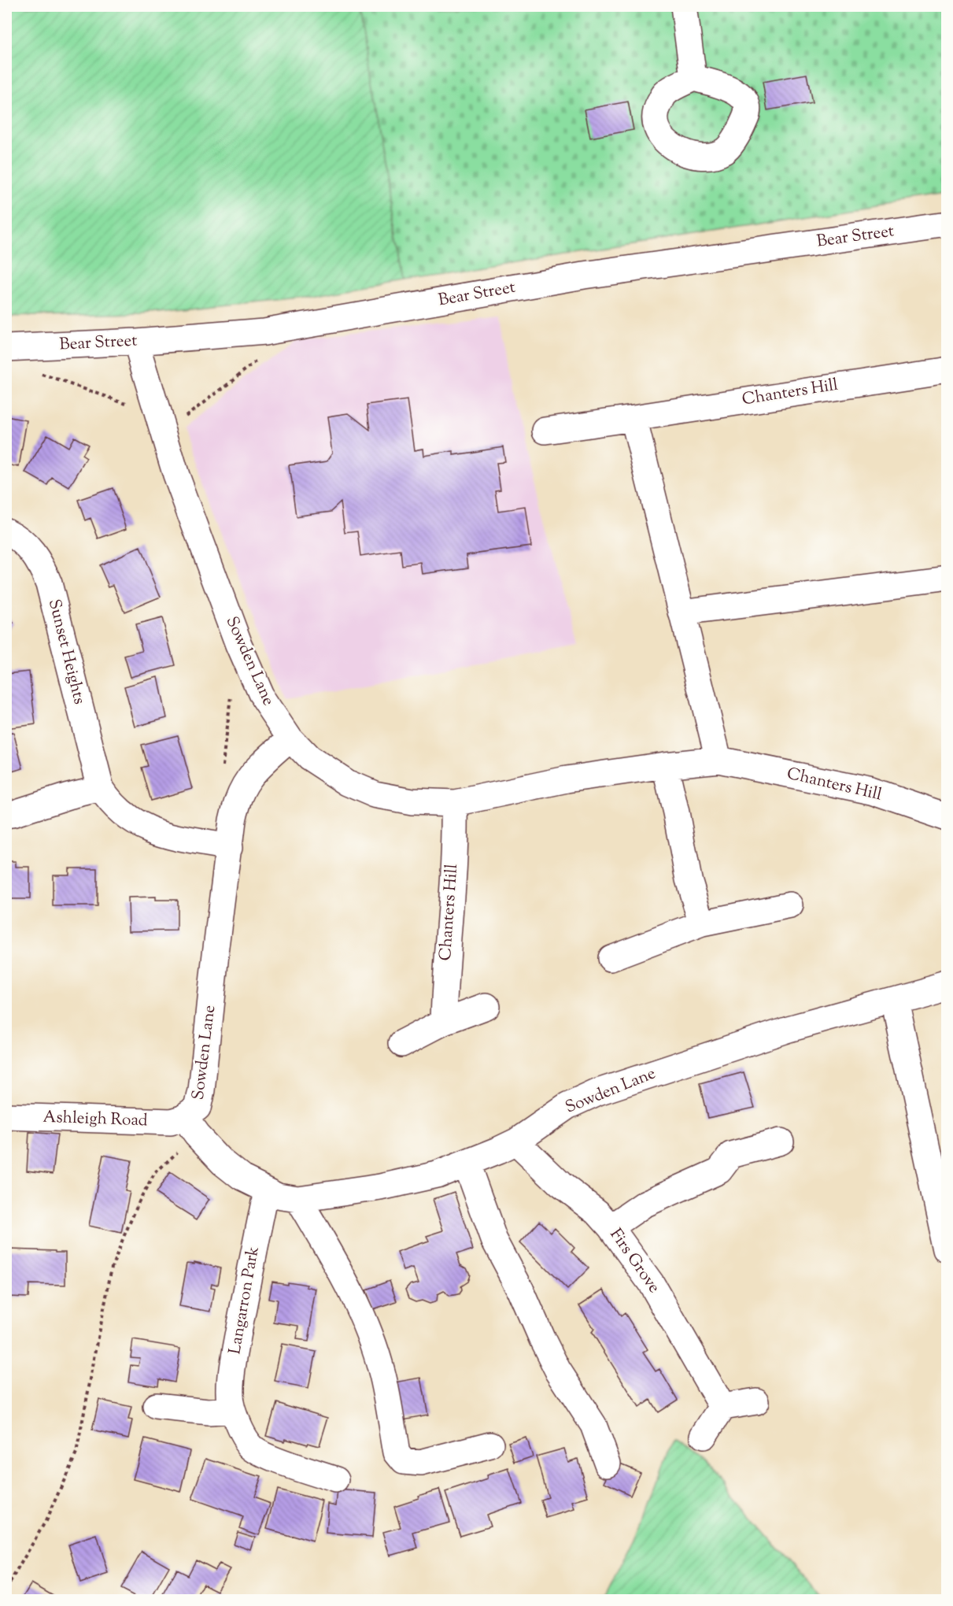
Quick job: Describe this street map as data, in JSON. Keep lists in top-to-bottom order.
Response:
{
  "streets": {
    "street": [
      "Bear Street",
      "Chanters Hill",
      "Sunset Heights",
      "Sowden Lane",
      "Ashleigh Road",
      "Firs Grove",
      "Langarron Park"
    ]
  },
  "crossings": [
    ["Bear Street", "Sowden Lane"],
    ["Chanters Hill", "Sowden Lane"],
    ["Sunset Heights", "Sowden Lane"],
    ["Sowden Lane", "Ashleigh Road"],
    ["Sowden Lane", "Firs Grove"],
    ["Sowden Lane", "Langarron Park"]
  ]
}
